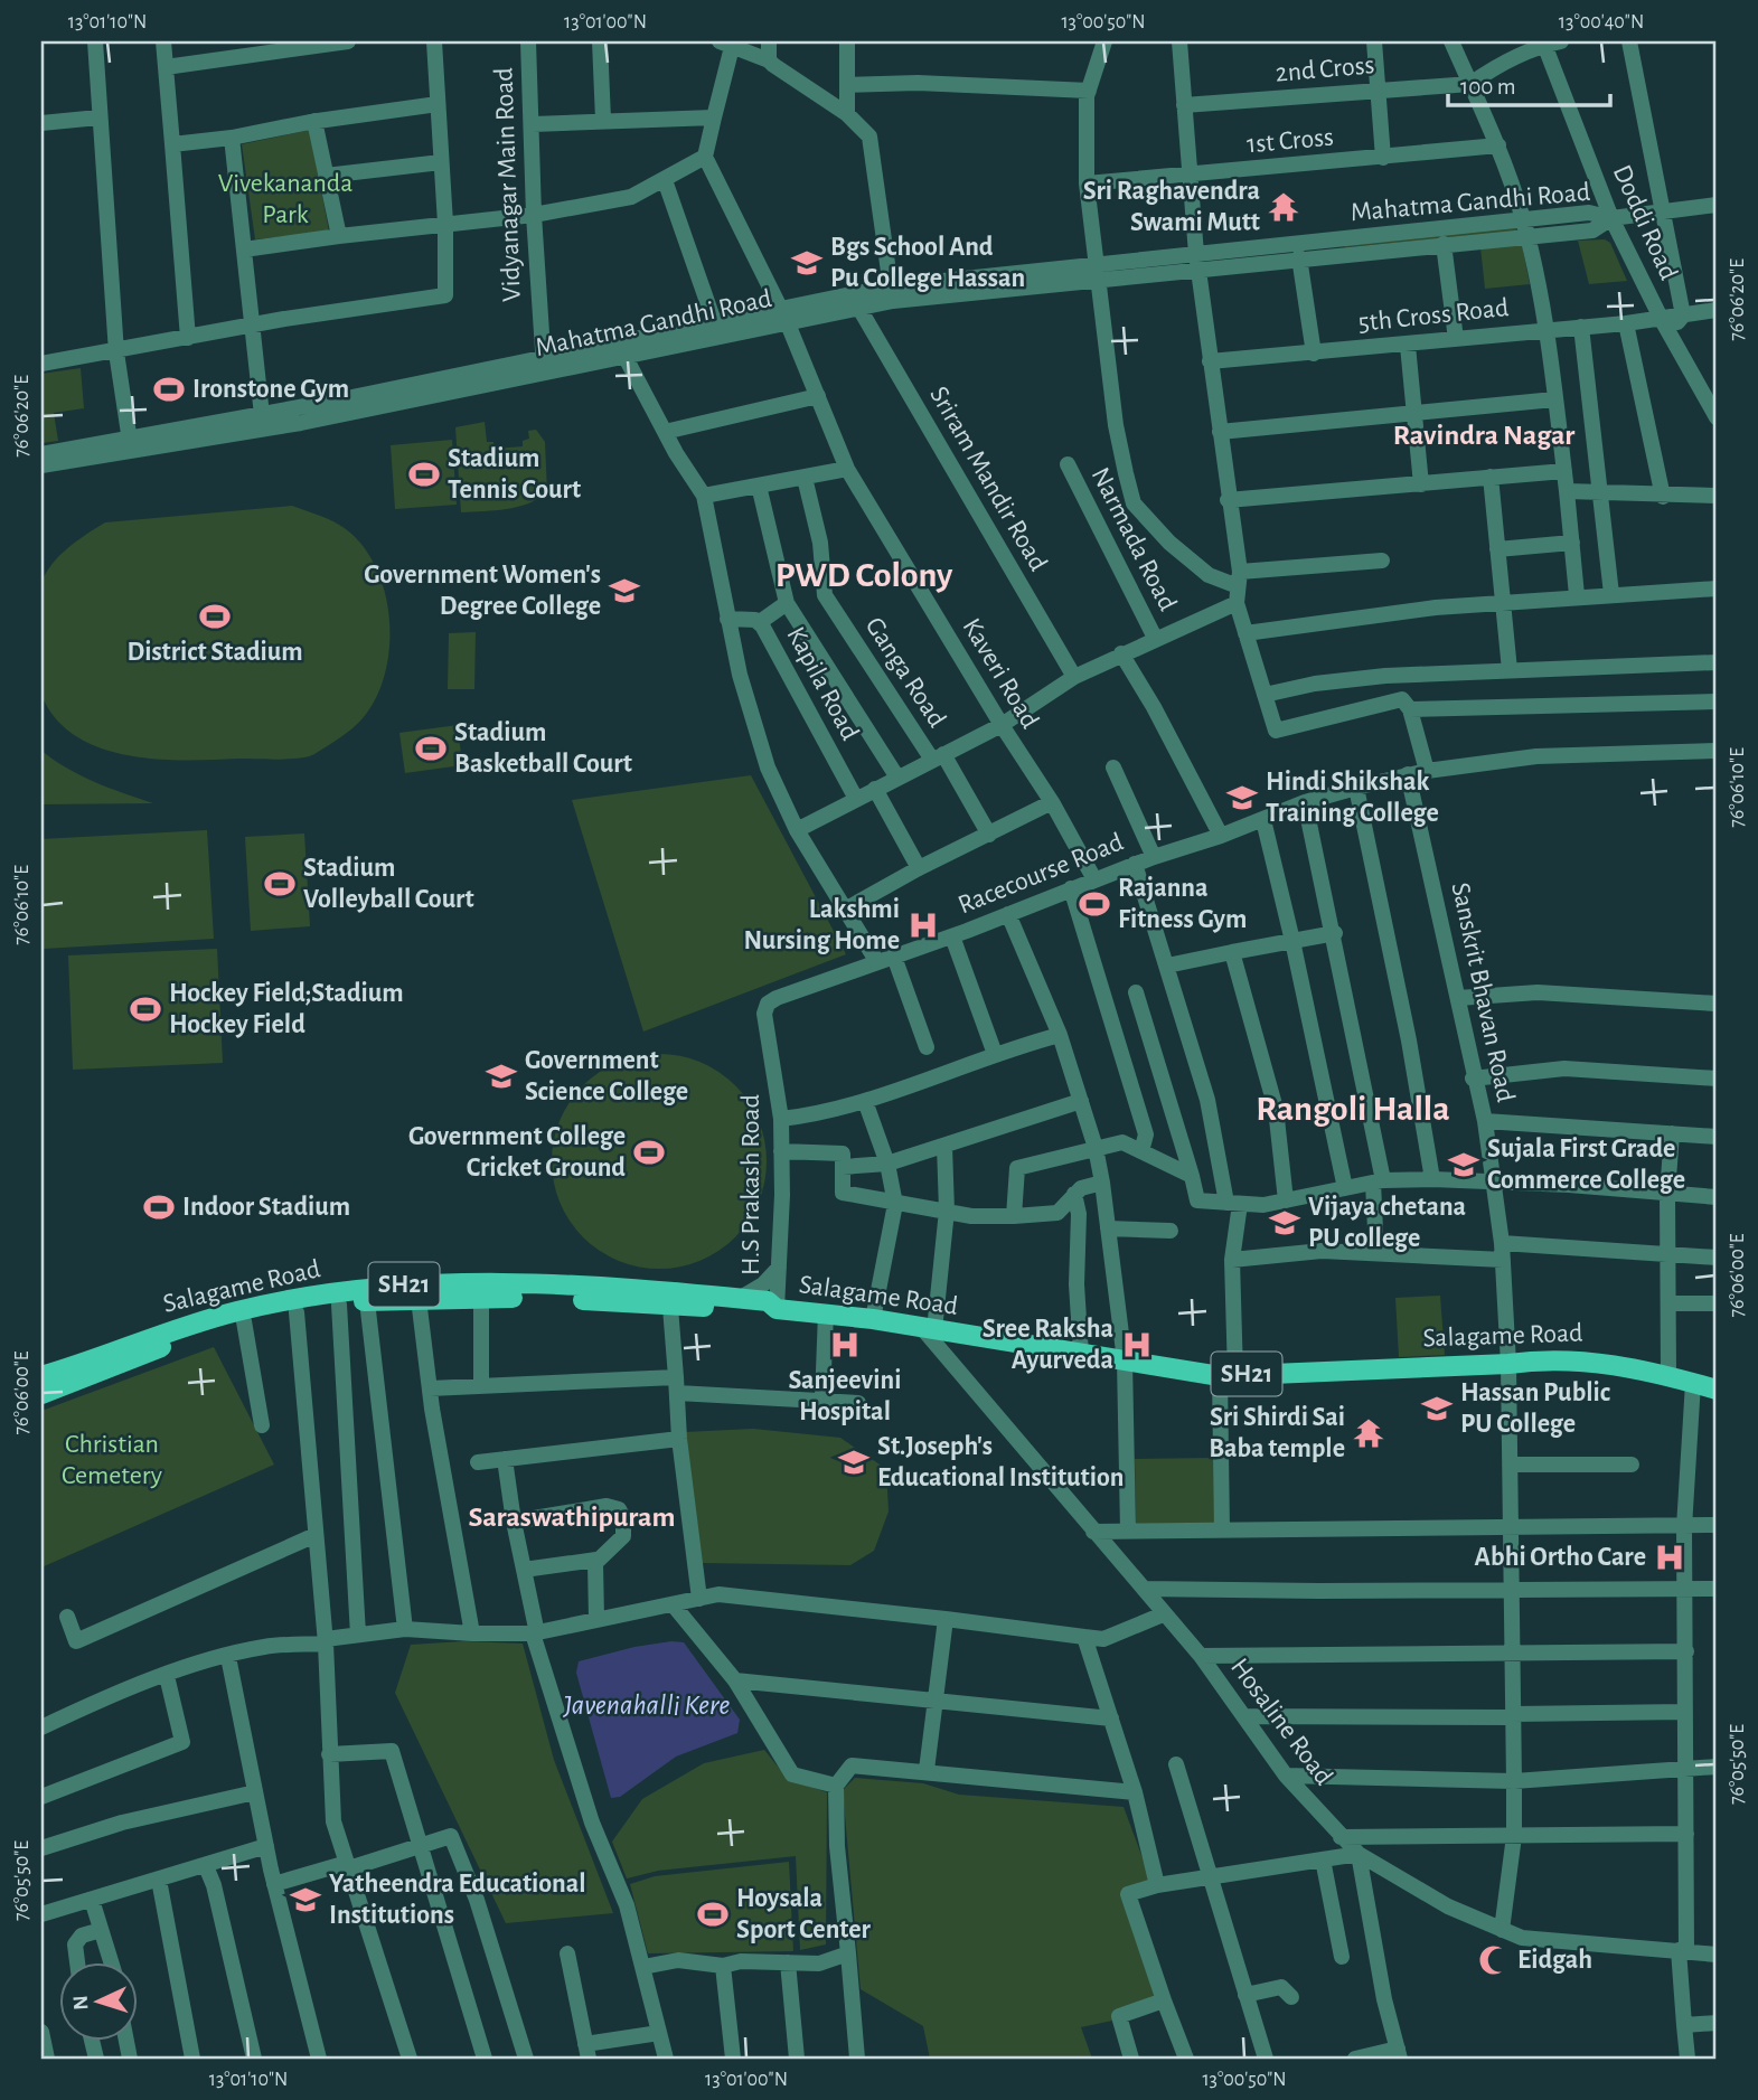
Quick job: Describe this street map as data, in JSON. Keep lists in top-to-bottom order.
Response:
{
  "streets": {
    "main road": ["SH21", "Salagame Road"],
    "street": [
      "2nd Cross",
      "1st Cross",
      "Vidyanagar Main Road",
      "Mahatma Gandhi Road",
      "Doddi Road",
      "5th Cross Road",
      "Sriram Mandir Road",
      "Narmada Road",
      "Ganga Road",
      "Kaveri Road",
      "Kapila Road",
      "Racecourse Road",
      "Sanskrit Bhavan Road",
      "H.S Prakash Road",
      "Hosaline Road"
    ]
  },
  "crossings": [
    ["Vidyanagar Main Road", "Mahatma Gandhi Road"],
    ["Mahatma Gandhi Road", "Doddi Road"],
    ["Mahatma Gandhi Road", "Sriram Mandir Road"],
    ["Mahatma Gandhi Road", "Kaveri Road"],
    ["Doddi Road", "5th Cross Road"],
    ["Kaveri Road", "Racecourse Road"],
    ["Racecourse Road", "Sanskrit Bhavan Road"],
    ["Racecourse Road", "H.S Prakash Road"],
    ["Sanskrit Bhavan Road", "Salagame Road"],
    ["Sanskrit Bhavan Road", "Hosaline Road"],
    ["H.S Prakash Road", "Salagame Road"],
    ["Salagame Road", "Hosaline Road"]
  ],
  "districts": [
    "Ravindra Nagar",
    "PWD Colony",
    "Rangoli Halla",
    "Saraswathipuram"
  ],
  "water": ["Javenahalli Kere"],
  "parks": ["Vivekananda Park", "Christian Cemetery"],
  "places": {
    "temple": ["Sri Raghavendra Swami Mutt", "Sri Shirdi Sai Baba temple"],
    "school or university": [
      "Bgs School And Pu College Hassan",
      "Government Women's Degree College",
      "Hindi Shikshak Training College",
      "Government Science College",
      "Sujala First Grade Commerce College",
      "Vijaya chetana PU college",
      "Hassan Public PU College",
      "St.Joseph's Educational Institution",
      "Yatheendra Educational Institutions"
    ],
    "sports": [
      "Ironstone Gym",
      "Stadium Tennis Court",
      "District Stadium",
      "Stadium Basketball Court",
      "Stadium Volleyball Court",
      "Rajanna Fitness Gym",
      "Hockey Field;Stadium Hockey Field",
      "Government College Cricket Ground",
      "Indoor Stadium",
      "Hoysala Sport Center"
    ],
    "hospital": [
      "Lakshmi Nursing Home",
      "Sanjeevini Hospital",
      "Sree Raksha Ayurveda",
      "Abhi Ortho Care"
    ],
    "mosque": ["Eidgah"]
  },
  "scale_bar": "100 m",
  "north": "left",
  "coordinates": [
    "13°01'10\"N",
    "13°01'00\"N",
    "13°00'50\"N",
    "13°00'40\"N",
    "76°06'20\"E",
    "76°06'10\"E",
    "76°06'00\"E",
    "76°05'50\"E"
  ]
}
